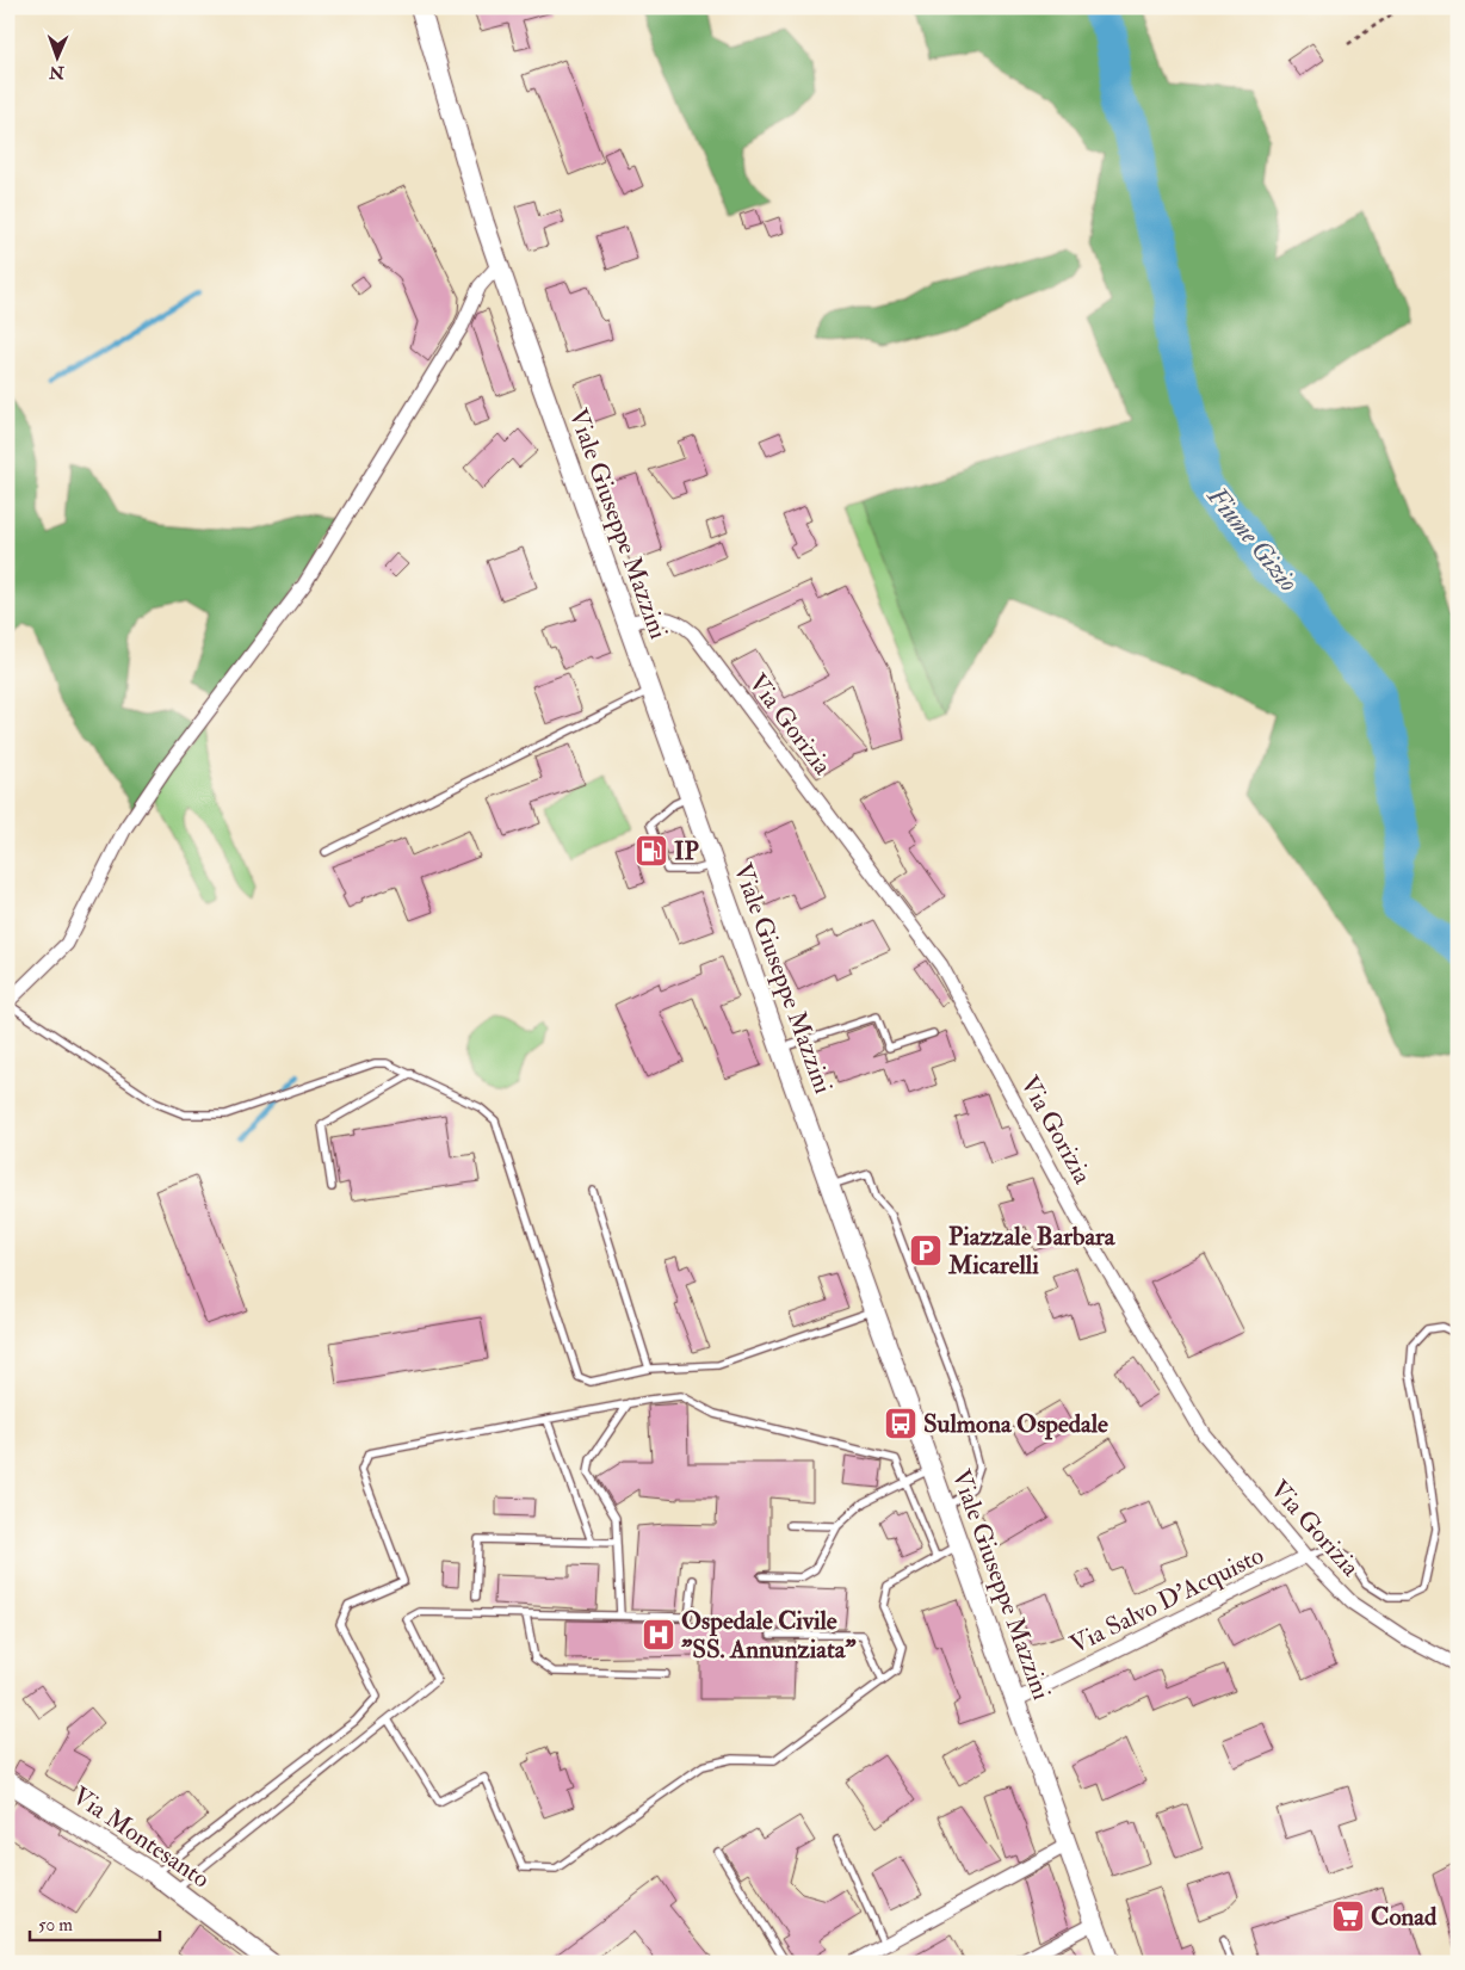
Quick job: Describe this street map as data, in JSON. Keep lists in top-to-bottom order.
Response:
{
  "streets": {
    "main road": ["Viale Giuseppe Mazzini", "Via Montesanto"],
    "street": ["Via Gorizia", "Via Salvo D'Acquisto"]
  },
  "crossings": [
    ["Viale Giuseppe Mazzini", "Via Gorizia"],
    ["Viale Giuseppe Mazzini", "Via Salvo D'Acquisto"],
    ["Via Gorizia", "Via Salvo D'Acquisto"]
  ],
  "water": ["Fiume Gizio"],
  "places": {
    "fuel station": ["IP"],
    "parking": ["Piazzale Barbara Micarelli"],
    "bus stop": ["Sulmona Ospedale"],
    "hospital": ["Ospedale Civile \"SS. Annunziata\""],
    "supermarket": ["Conad"]
  },
  "scale_bar": "50 m",
  "north": "bottom"
}
